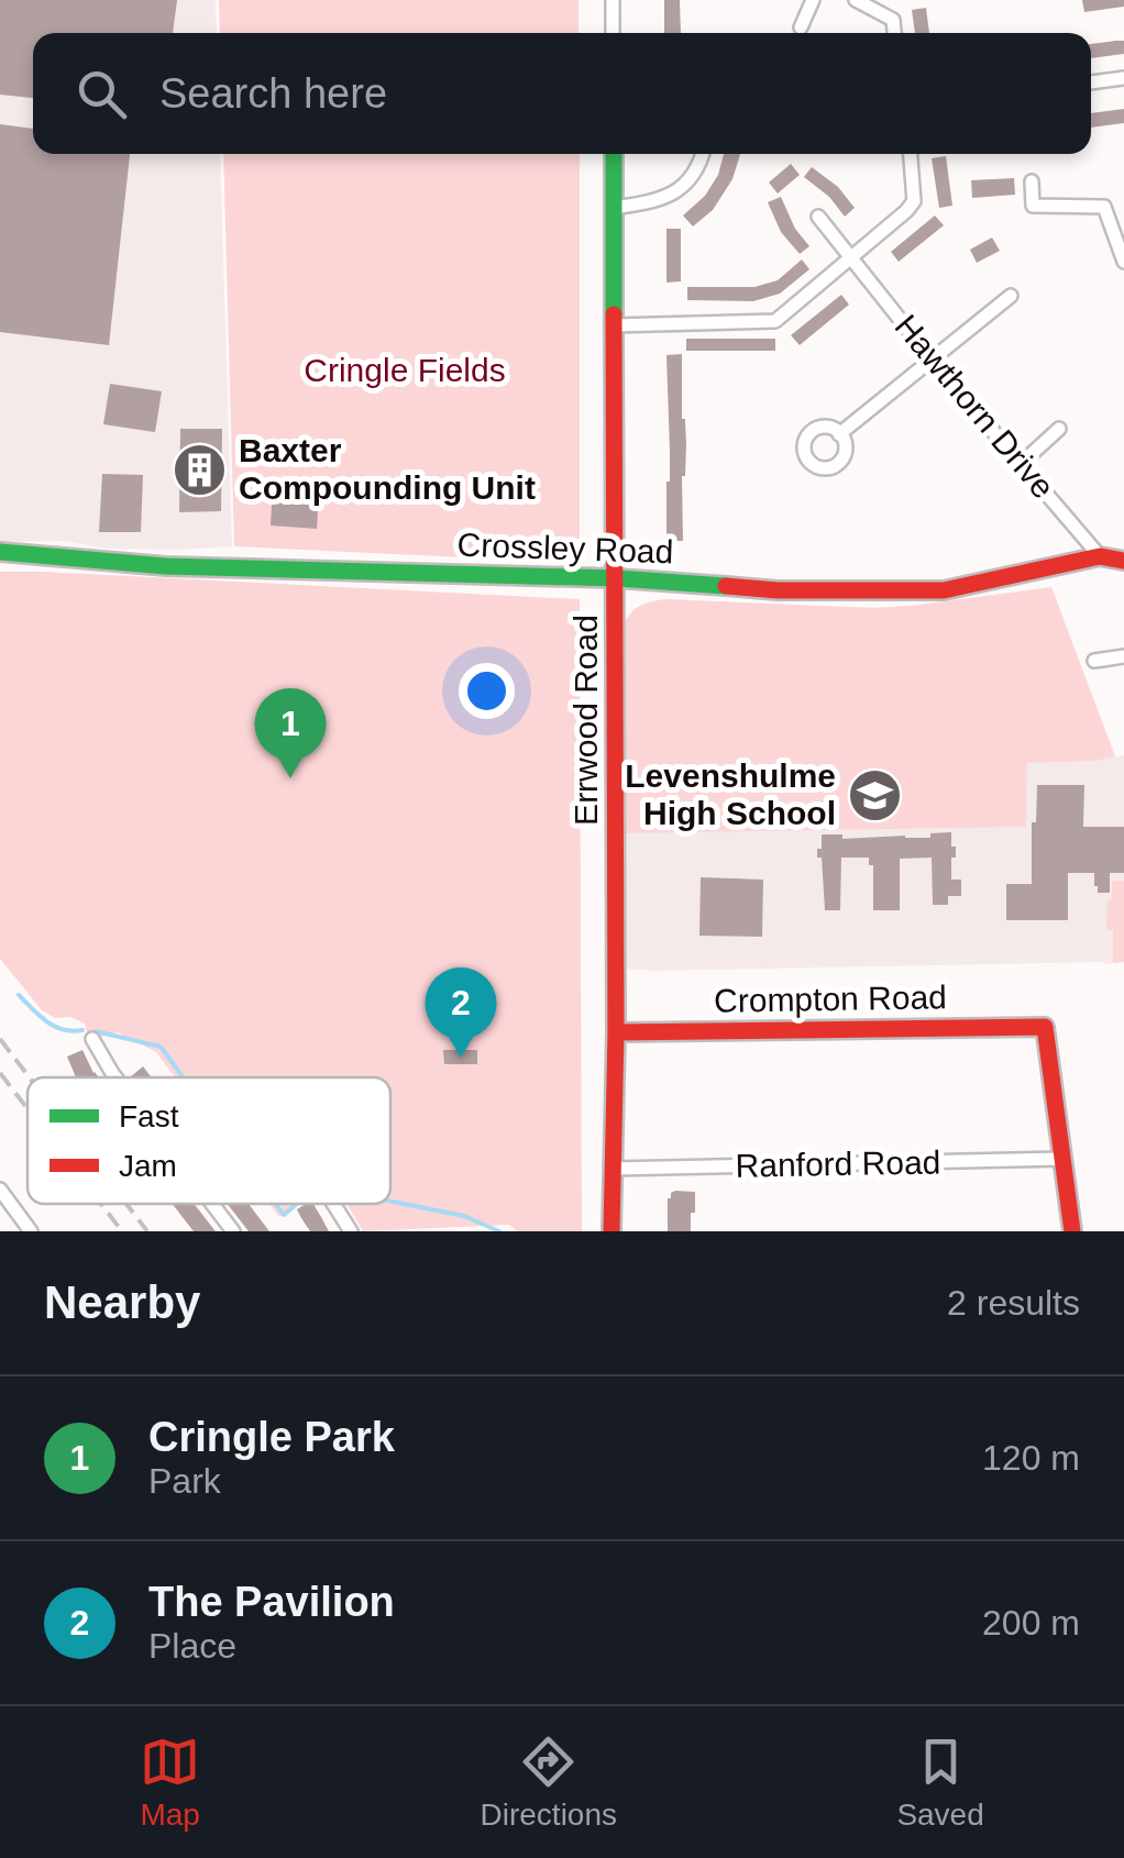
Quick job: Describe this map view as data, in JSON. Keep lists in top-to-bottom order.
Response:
{
  "streets": {
    "street": [
      "Hawthorn Drive",
      "Crossley Road",
      "Errwood Road",
      "Crompton Road",
      "Ranford Road"
    ]
  },
  "crossings": [
    ["Hawthorn Drive", "Crossley Road"],
    ["Crossley Road", "Errwood Road"],
    ["Errwood Road", "Crompton Road"],
    ["Errwood Road", "Ranford Road"],
    ["Crompton Road", "Ranford Road"]
  ],
  "parks": ["Cringle Fields"],
  "places": {
    "building": ["Baxter Compounding Unit"],
    "school or university": ["Levenshulme High School"]
  },
  "legend": ["Fast", "Jam"],
  "page": {
    "search": "Search here",
    "pins": ["1", "2"],
    "heading": ["Nearby", "2 results"],
    "list": [
      {
        "mark": "1",
        "name": "Cringle Park",
        "note": "Park",
        "value": "120 m"
      },
      {
        "mark": "2",
        "name": "The Pavilion",
        "note": "Place",
        "value": "200 m"
      }
    ],
    "nav": ["Map", "Directions", "Saved"]
  }
}
